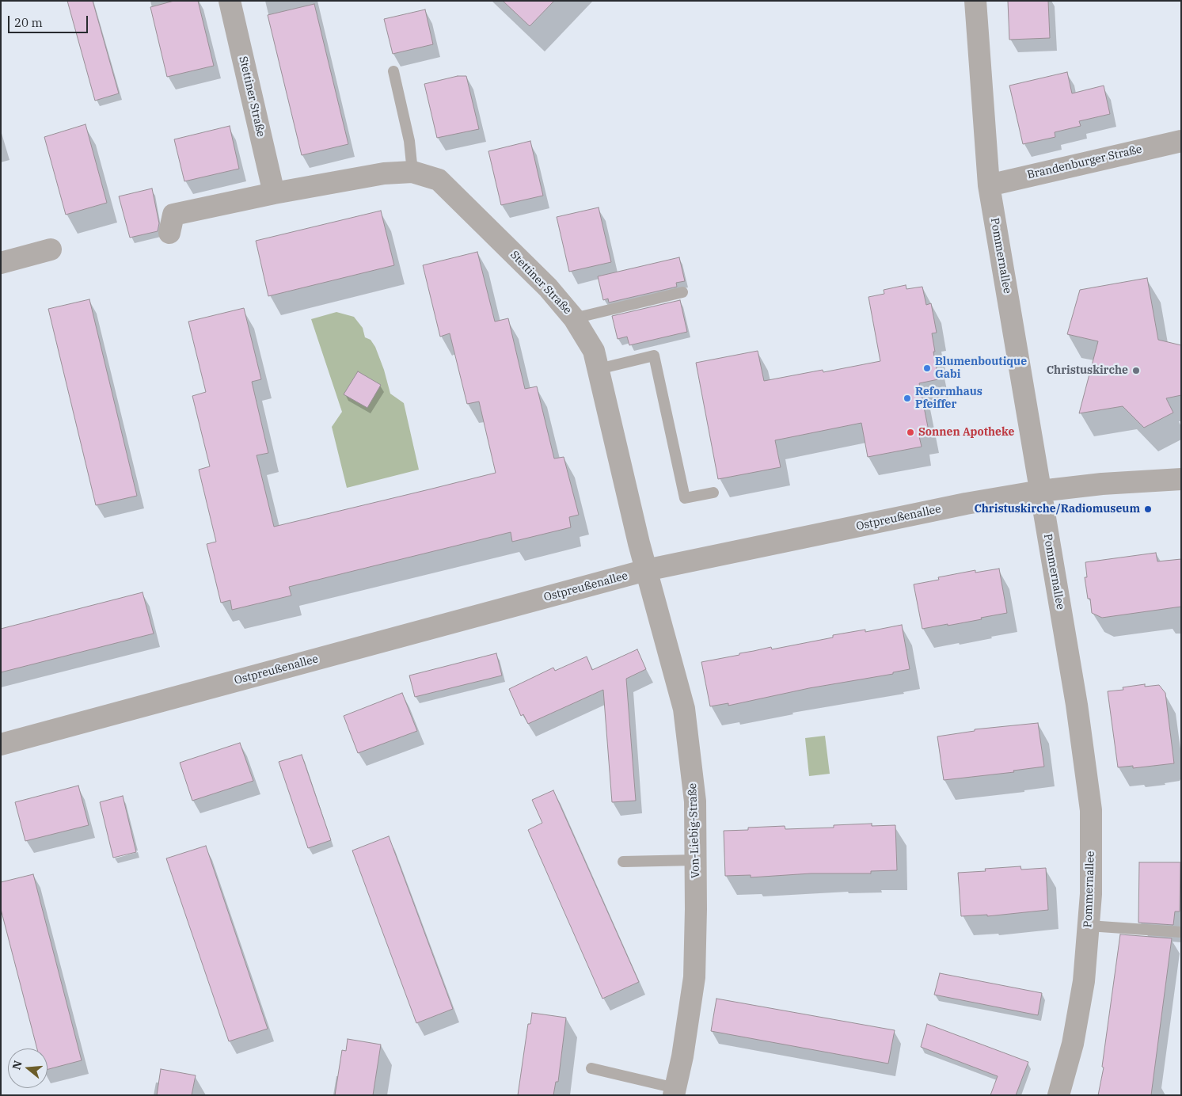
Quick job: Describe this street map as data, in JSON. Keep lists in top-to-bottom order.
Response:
{
  "streets": {
    "street": [
      "Stettiner Straße",
      "Brandenburger Straße",
      "Pommernallee",
      "Ostpreußenallee",
      "Von-Liebig-Straße"
    ]
  },
  "crossings": [
    ["Stettiner Straße", "Ostpreußenallee"],
    ["Stettiner Straße", "Von-Liebig-Straße"],
    ["Brandenburger Straße", "Pommernallee"],
    ["Pommernallee", "Ostpreußenallee"],
    ["Ostpreußenallee", "Von-Liebig-Straße"]
  ],
  "places": [
    "Blumenboutique Gabi",
    "Christuskirche",
    "Reformhaus Pfeiffer",
    "Sonnen Apotheke",
    "Christuskirche/Radiomuseum"
  ],
  "scale_bar": "20 m",
  "north": "left"
}
